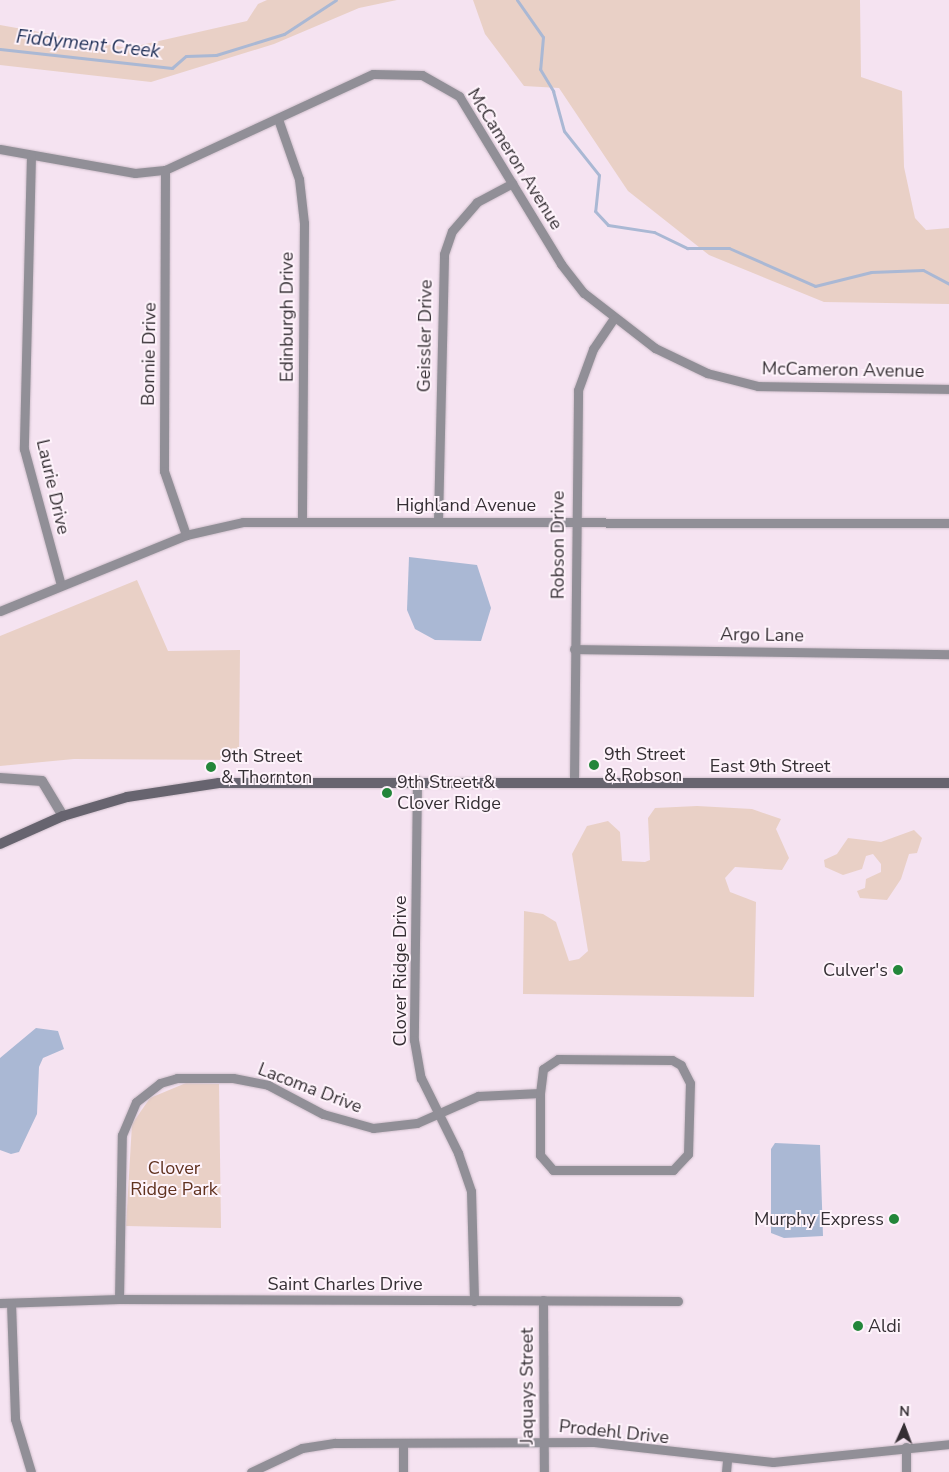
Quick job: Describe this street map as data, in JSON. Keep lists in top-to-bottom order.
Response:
{
  "streets": {
    "main road": ["East 9th Street"],
    "street": [
      "McCameron Avenue",
      "Edinburgh Drive",
      "Geissler Drive",
      "Bonnie Drive",
      "Laurie Drive",
      "Highland Avenue",
      "Robson Drive",
      "Argo Lane",
      "Clover Ridge Drive",
      "Lacoma Drive",
      "Saint Charles Drive",
      "Jaquays Street",
      "Prodehl Drive"
    ]
  },
  "crossings": [
    ["McCameron Avenue", "Edinburgh Drive"],
    ["McCameron Avenue", "Geissler Drive"],
    ["McCameron Avenue", "Bonnie Drive"],
    ["McCameron Avenue", "Laurie Drive"],
    ["McCameron Avenue", "Robson Drive"],
    ["Edinburgh Drive", "Highland Avenue"],
    ["Geissler Drive", "Highland Avenue"],
    ["Bonnie Drive", "Highland Avenue"],
    ["Laurie Drive", "Highland Avenue"],
    ["Highland Avenue", "Robson Drive"],
    ["Robson Drive", "Argo Lane"],
    ["Robson Drive", "East 9th Street"],
    ["East 9th Street", "Clover Ridge Drive"],
    ["Clover Ridge Drive", "Lacoma Drive"],
    ["Clover Ridge Drive", "Saint Charles Drive"],
    ["Lacoma Drive", "Saint Charles Drive"],
    ["Saint Charles Drive", "Jaquays Street"],
    ["Jaquays Street", "Prodehl Drive"]
  ],
  "water": ["Fiddyment Creek"],
  "parks": ["Clover Ridge Park"],
  "places": [
    "9th Street & Robson",
    "9th Street & Thornton",
    "9th Street & Clover Ridge",
    "Culver's",
    "Murphy Express",
    "Aldi"
  ],
  "north": "top"
}
